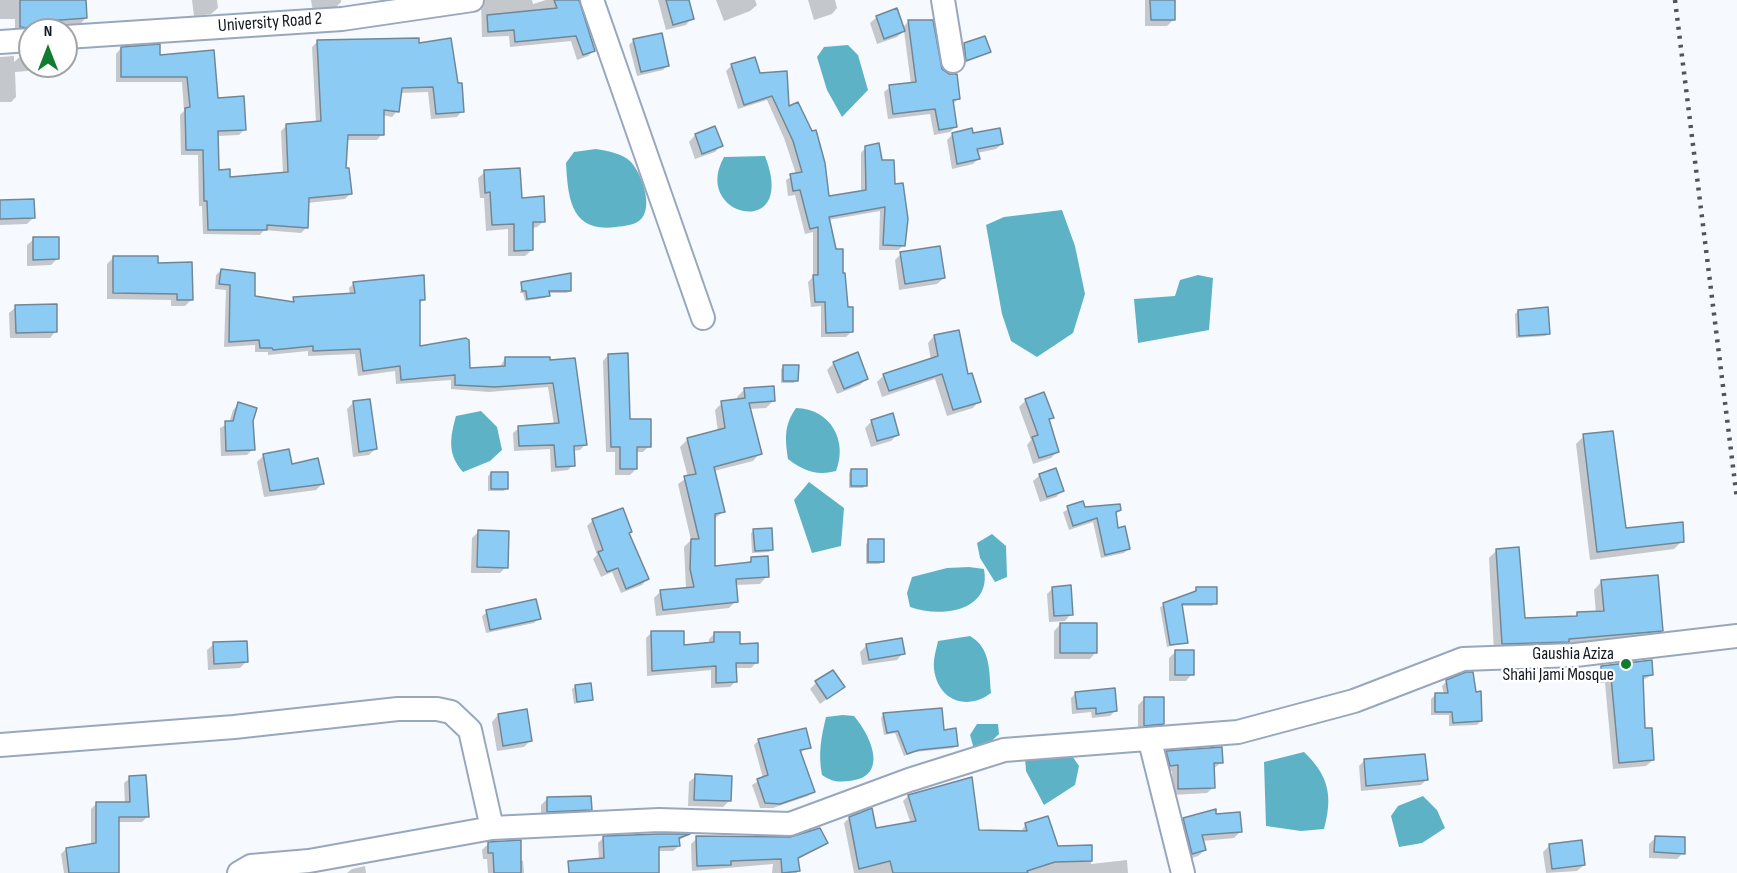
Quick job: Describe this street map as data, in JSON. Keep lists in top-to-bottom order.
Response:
{
  "streets": {
    "street": ["University Road 2"]
  },
  "places": ["Gaushia Aziza Shahi Jami Mosque"],
  "north": "top"
}
